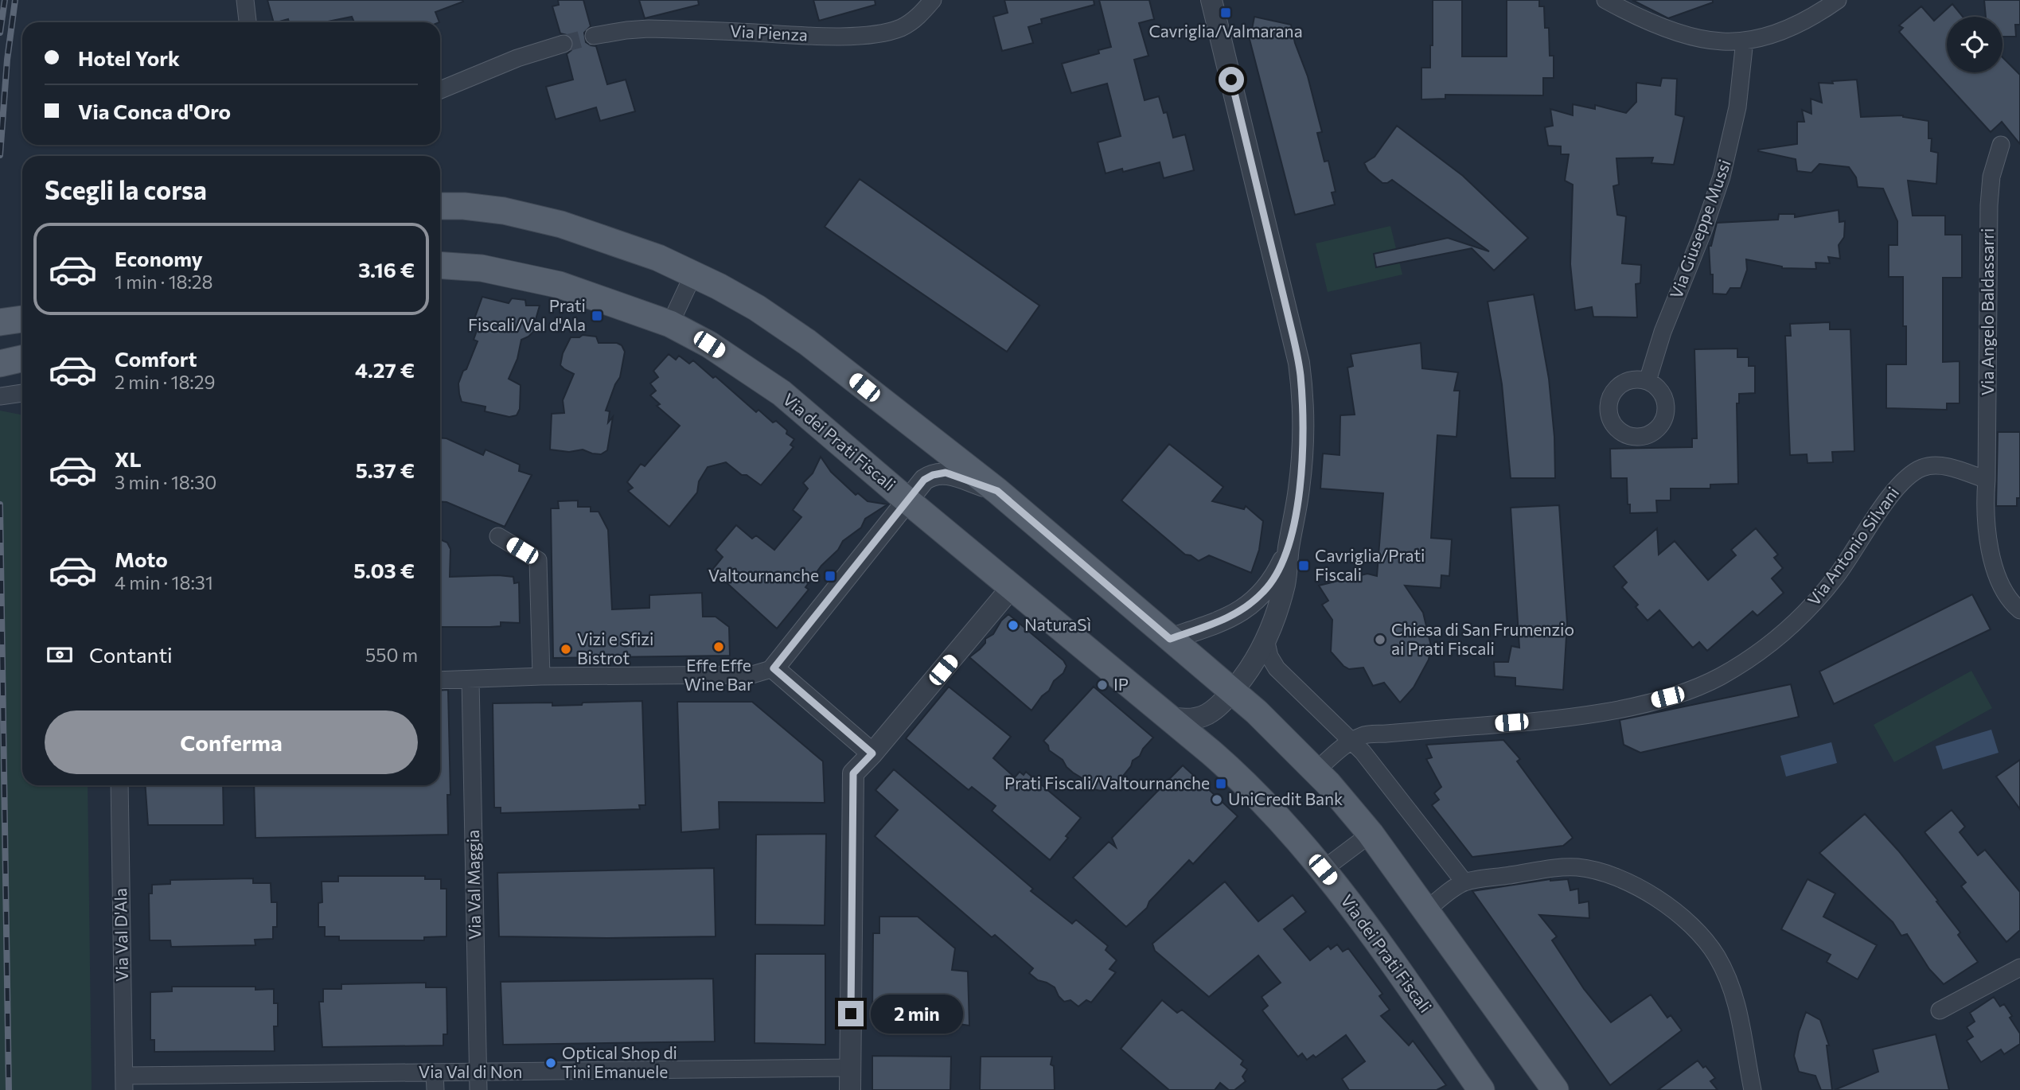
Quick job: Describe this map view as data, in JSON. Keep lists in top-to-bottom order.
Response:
{
  "streets": {
    "main road": ["Via dei Prati Fiscali"],
    "street": [
      "Via Pienza",
      "Via Giuseppe Mussi",
      "Via Angelo Baldassarri",
      "Via Antonio Silvani",
      "Via Val Maggia",
      "Via Val D'Ala",
      "Via Val di Non"
    ]
  },
  "crossings": [
    ["Via Angelo Baldassarri", "Via Antonio Silvani"],
    ["Via Val Maggia", "Via Val di Non"],
    ["Via Val D'Ala", "Via Val di Non"]
  ],
  "places": {
    "transit": [
      "Cavriglia/Valmarana",
      "Prati Fiscali/Val d'Ala",
      "Cavriglia/Prati Fiscali",
      "Valtournanche",
      "Prati Fiscali/Valtournanche"
    ],
    "other": [
      "NaturaSì",
      "Chiesa di San Frumenzio ai Prati Fiscali",
      "Effe Effe Wine Bar",
      "Vizi e Sfizi Bistrot",
      "IP",
      "UniCredit Bank",
      "Optical Shop di Tini Emanuele"
    ]
  },
  "page": {
    "banner": ["Hotel York", "Via Conca d'Oro"],
    "heading": "Scegli la corsa",
    "list": [
      {
        "name": "Economy",
        "note": "1 min · 18:28",
        "value": "3.16 €"
      },
      {
        "name": "Comfort",
        "note": "2 min · 18:29",
        "value": "4.27 €"
      },
      {
        "name": "XL",
        "note": "3 min · 18:30",
        "value": "5.37 €"
      },
      {
        "name": "Moto",
        "note": "4 min · 18:31",
        "value": "5.03 €"
      }
    ],
    "pay": ["Contanti", "550 m"],
    "buttons": "Conferma",
    "bubble": "2 min"
  }
}
